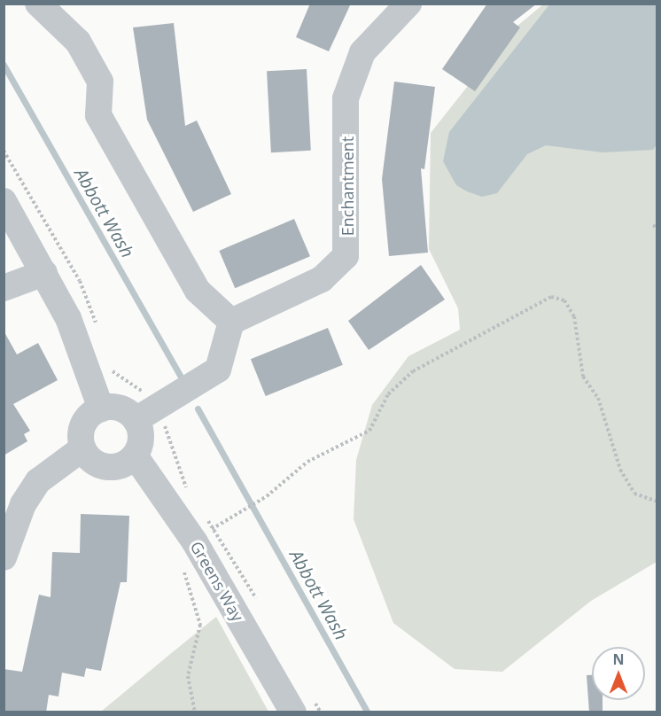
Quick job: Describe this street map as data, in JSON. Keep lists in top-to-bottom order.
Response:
{
  "streets": {
    "street": ["Enchantment", "Greens Way"]
  },
  "water": ["Abbott Wash"],
  "north": "top"
}
